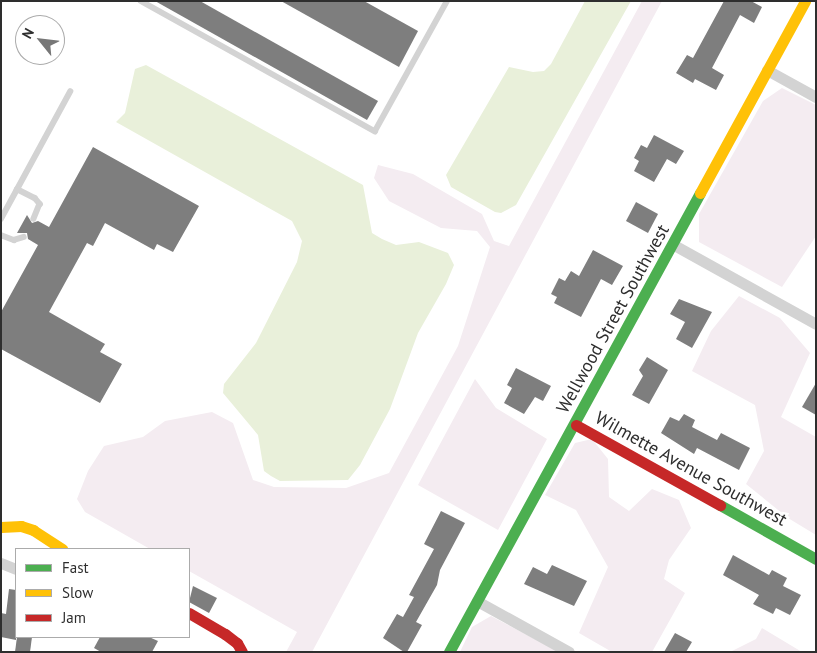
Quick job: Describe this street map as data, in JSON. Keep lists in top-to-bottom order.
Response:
{
  "streets": {
    "street": ["Wellwood Street Southwest", "Wilmette Avenue Southwest"]
  },
  "crossings": [
    ["Wellwood Street Southwest", "Wilmette Avenue Southwest"]
  ],
  "legend": ["Fast", "Slow", "Jam"],
  "north": "top left"
}
